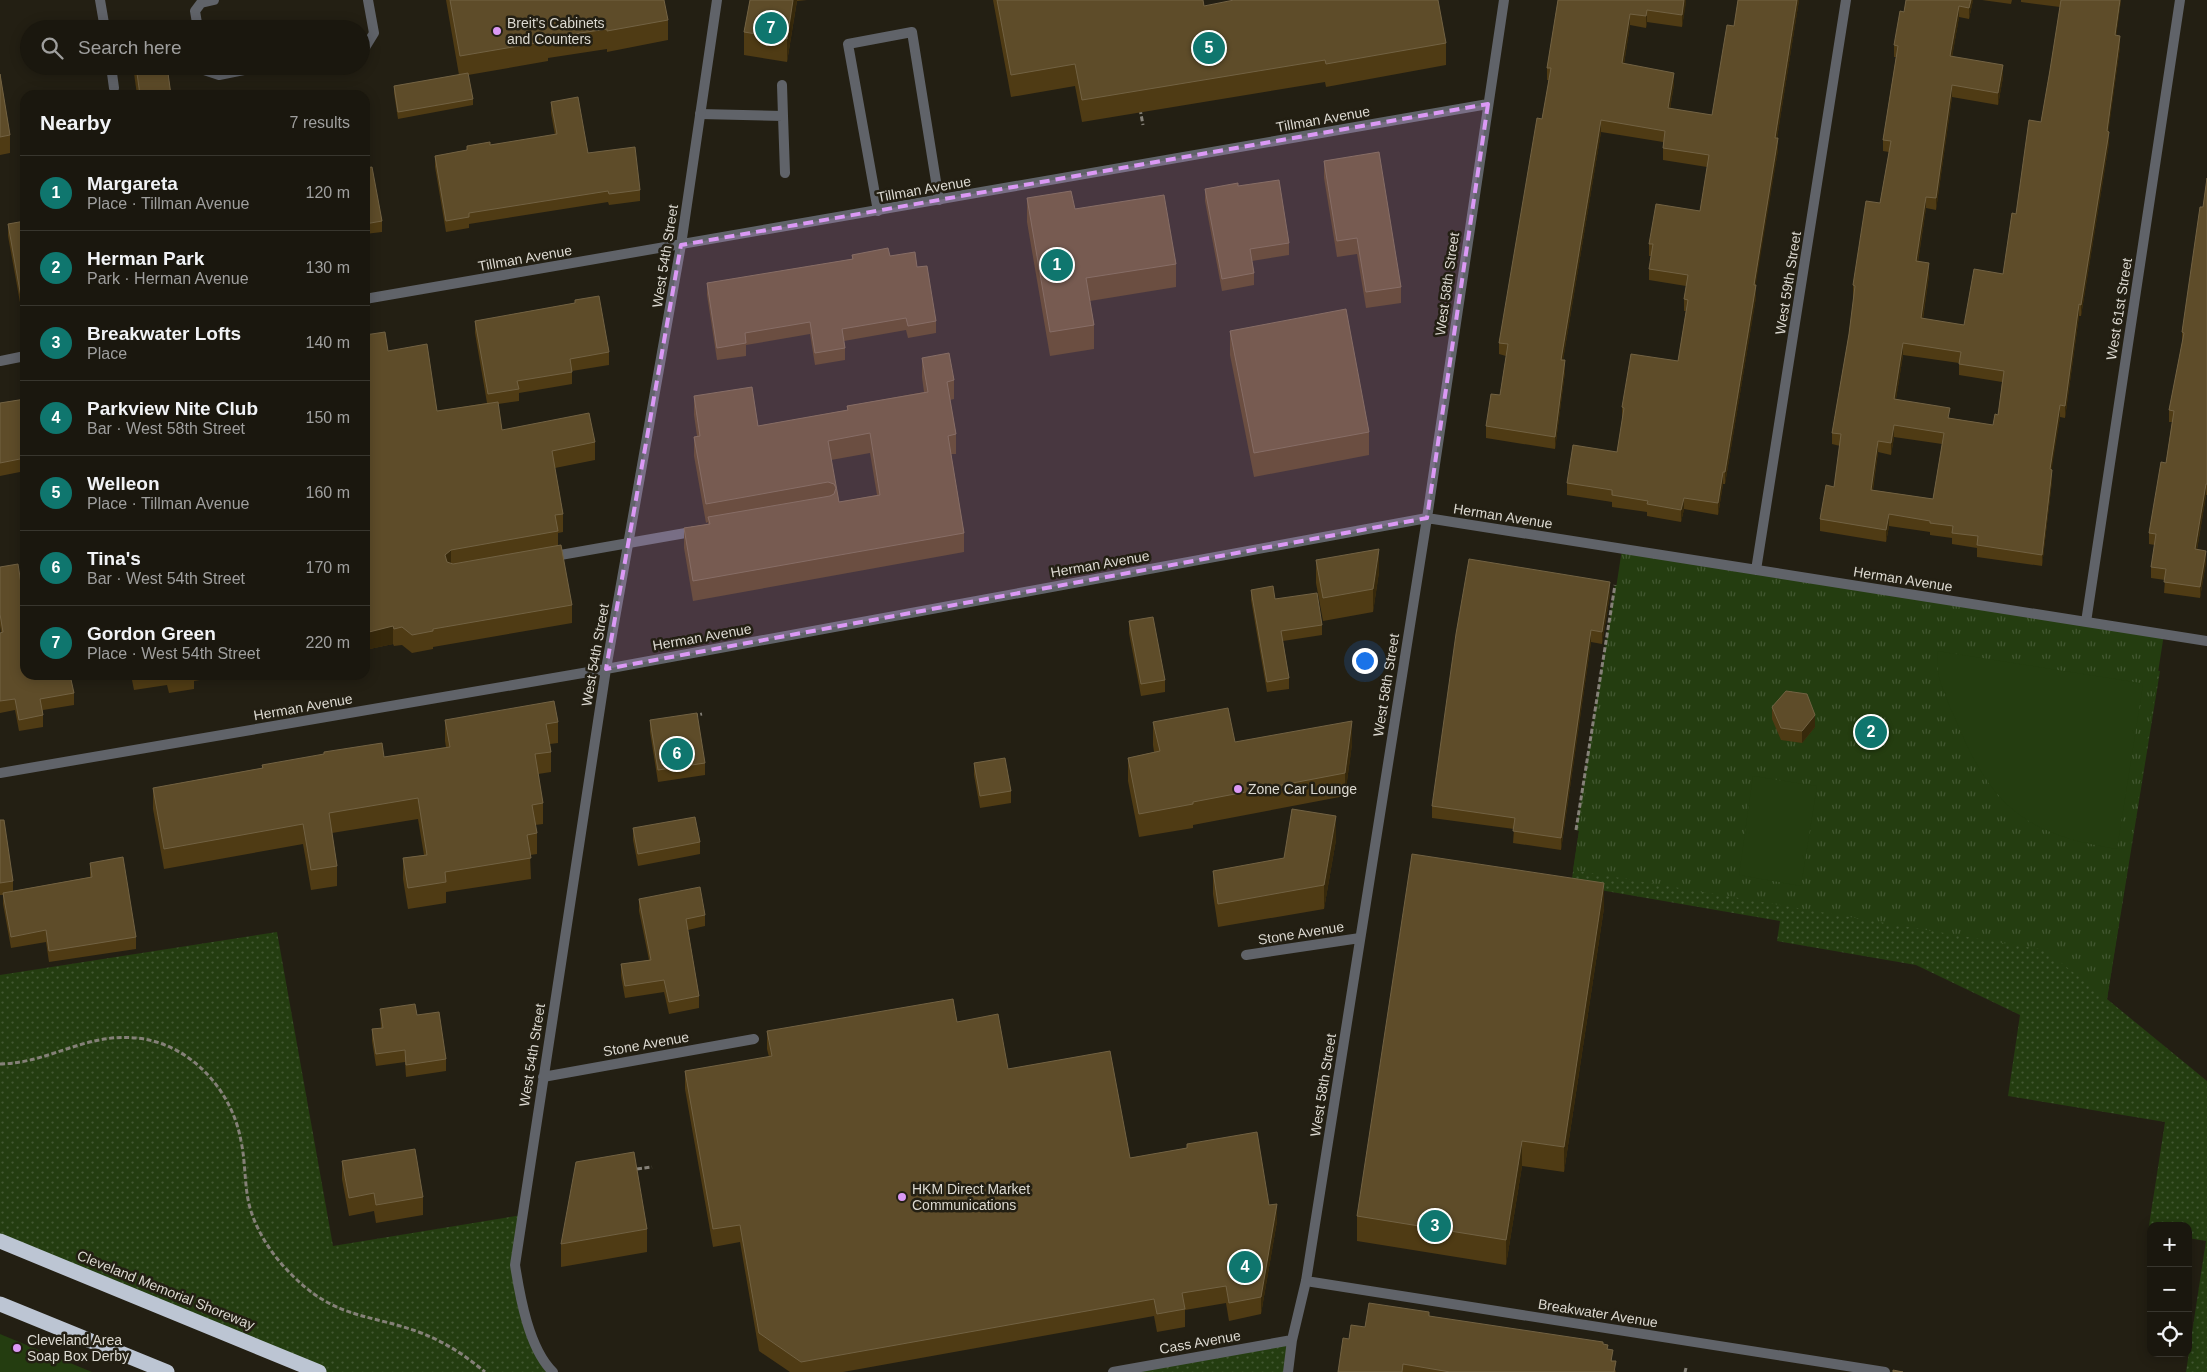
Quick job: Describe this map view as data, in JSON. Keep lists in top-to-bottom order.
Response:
{
  "streets": {
    "highway": ["Cleveland Memorial Shoreway"],
    "street": [
      "Tillman Avenue",
      "West 54th Street",
      "West 59th Street",
      "West 58th Street",
      "West 61st Street",
      "Herman Avenue",
      "Stone Avenue",
      "Breakwater Avenue",
      "Cass Avenue"
    ]
  },
  "crossings": [
    ["Tillman Avenue", "West 54th Street"],
    ["Tillman Avenue", "West 58th Street"],
    ["West 54th Street", "Herman Avenue"],
    ["West 54th Street", "Stone Avenue"],
    ["West 59th Street", "Herman Avenue"],
    ["West 58th Street", "Herman Avenue"],
    ["West 58th Street", "Stone Avenue"],
    ["West 58th Street", "Breakwater Avenue"],
    ["West 58th Street", "Cass Avenue"],
    ["West 61st Street", "Herman Avenue"]
  ],
  "places": [
    "Breit's Cabinets and Counters",
    "Zone Car Lounge",
    "HKM Direct Market Communications",
    "Cleveland Area Soap Box Derby"
  ],
  "page": {
    "pins": [
      "7",
      "5",
      "1",
      "2",
      "6",
      "3",
      "4"
    ],
    "search": "Search here",
    "heading": ["Nearby", "7 results"],
    "list": [
      {
        "mark": "1",
        "name": "Margareta",
        "note": "Place · Tillman Avenue",
        "value": "120 m"
      },
      {
        "mark": "2",
        "name": "Herman Park",
        "note": "Park · Herman Avenue",
        "value": "130 m"
      },
      {
        "mark": "3",
        "name": "Breakwater Lofts",
        "note": "Place",
        "value": "140 m"
      },
      {
        "mark": "4",
        "name": "Parkview Nite Club",
        "note": "Bar · West 58th Street",
        "value": "150 m"
      },
      {
        "mark": "5",
        "name": "Welleon",
        "note": "Place · Tillman Avenue",
        "value": "160 m"
      },
      {
        "mark": "6",
        "name": "Tina's",
        "note": "Bar · West 54th Street",
        "value": "170 m"
      },
      {
        "mark": "7",
        "name": "Gordon Green",
        "note": "Place · West 54th Street",
        "value": "220 m"
      }
    ],
    "map_buttons": ["+", "−"]
  }
}
